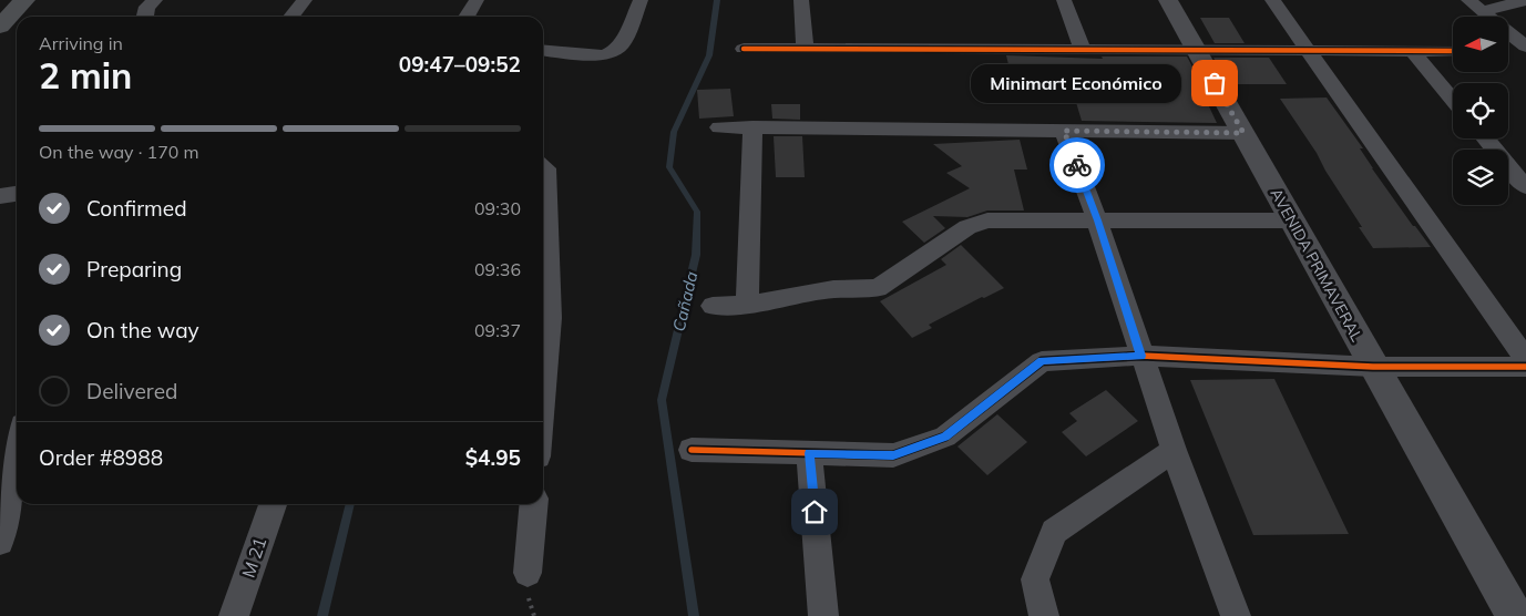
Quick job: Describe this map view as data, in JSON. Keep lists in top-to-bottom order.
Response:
{
  "streets": {
    "street": ["AVENIDA PRIMAVERAL", "M 21"]
  },
  "water": ["Cañada"],
  "places": ["Minimart Económico"],
  "north": "left",
  "page": {
    "heading": ["2 min", "Arriving in", "09:47–09:52"],
    "panel": ["Order #8988", "$4.95"],
    "bubble": "Minimart Económico",
    "bar": "On the way · 170 m",
    "list": [
      ["Confirmed", "09:30"],
      ["Preparing", "09:36"],
      ["On the way", "09:37"],
      "Delivered"
    ]
  }
}
